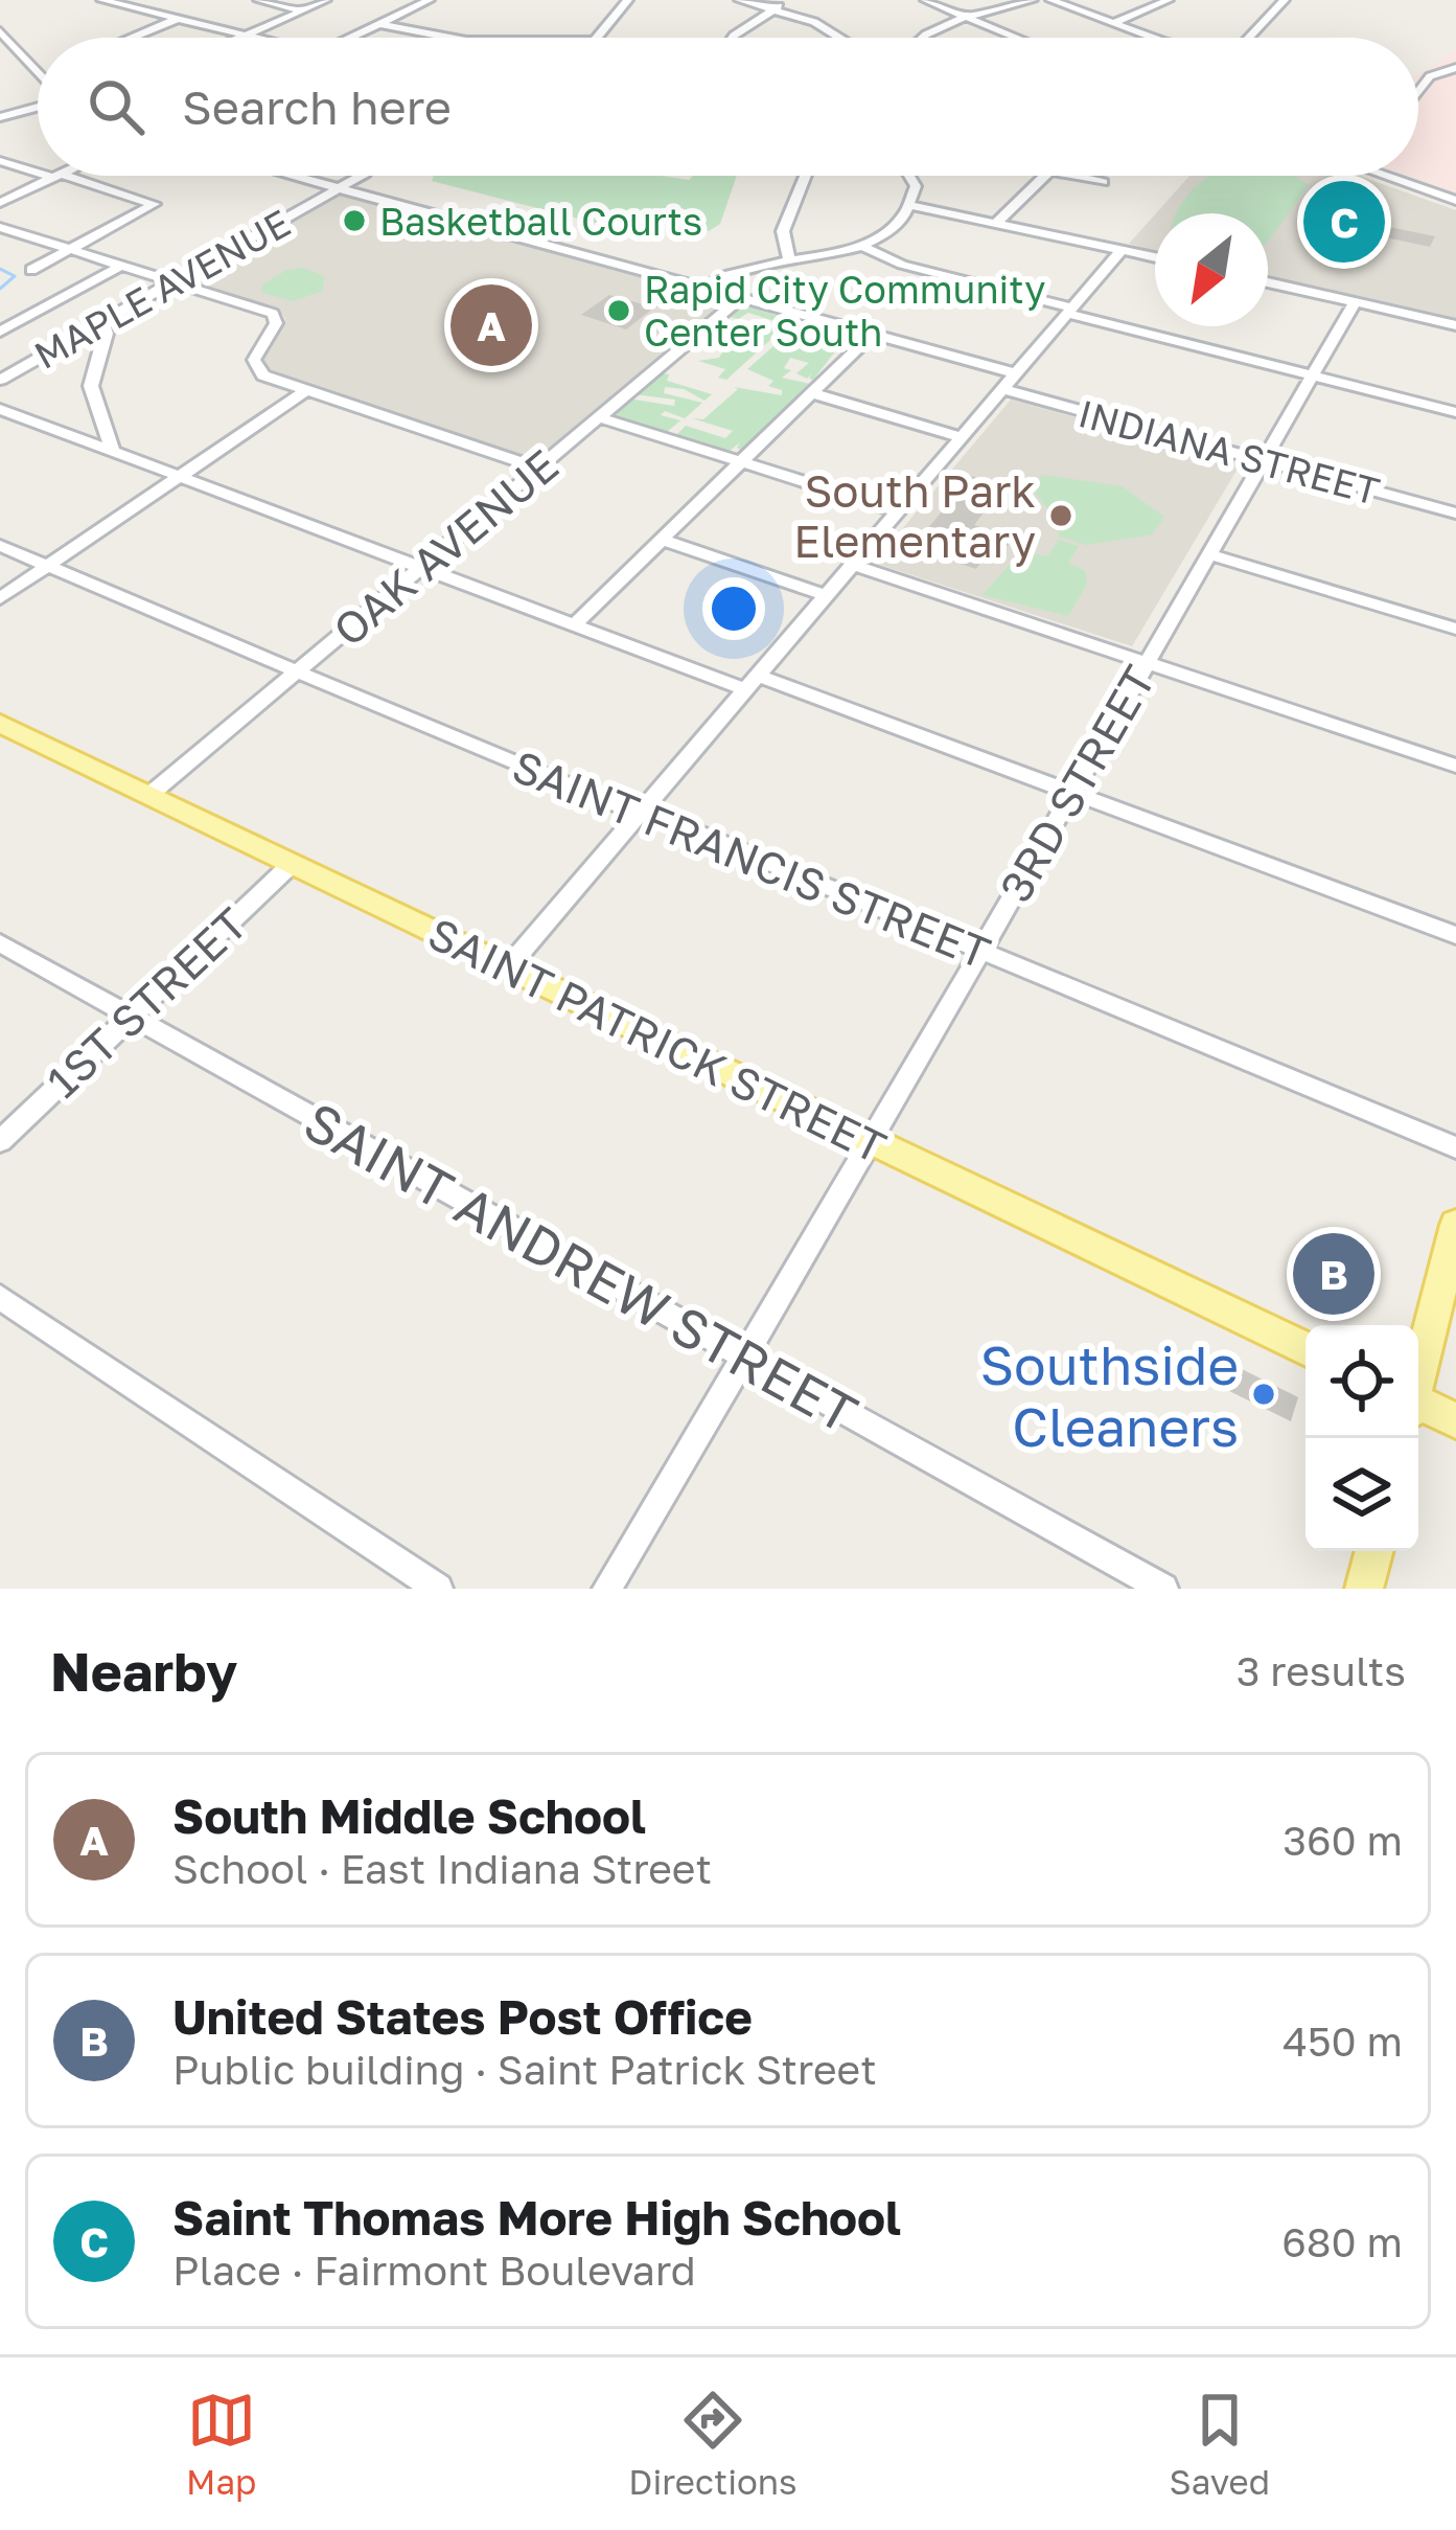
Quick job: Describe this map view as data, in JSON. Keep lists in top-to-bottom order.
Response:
{
  "streets": {
    "main road": ["SAINT PATRICK STREET"],
    "street": [
      "MAPLE AVENUE",
      "INDIANA STREET",
      "OAK AVENUE",
      "3RD STREET",
      "SAINT FRANCIS STREET",
      "1ST STREET",
      "SAINT ANDREW STREET"
    ]
  },
  "crossings": [
    ["INDIANA STREET", "3RD STREET"],
    ["OAK AVENUE", "SAINT FRANCIS STREET"],
    ["OAK AVENUE", "SAINT PATRICK STREET"],
    ["3RD STREET", "SAINT FRANCIS STREET"],
    ["3RD STREET", "SAINT PATRICK STREET"],
    ["3RD STREET", "SAINT ANDREW STREET"],
    ["1ST STREET", "SAINT PATRICK STREET"],
    ["1ST STREET", "SAINT ANDREW STREET"]
  ],
  "places": [
    "Basketball Courts",
    "Rapid City Community Center South",
    "South Park Elementary",
    "Southside Cleaners"
  ],
  "north": "bottom left",
  "page": {
    "search": "Search here",
    "pins": ["C", "A", "B"],
    "heading": ["Nearby", "3 results"],
    "list": [
      {
        "mark": "A",
        "name": "South Middle School",
        "note": "School · East Indiana Street",
        "value": "360 m"
      },
      {
        "mark": "B",
        "name": "United States Post Office",
        "note": "Public building · Saint Patrick Street",
        "value": "450 m"
      },
      {
        "mark": "C",
        "name": "Saint Thomas More High School",
        "note": "Place · Fairmont Boulevard",
        "value": "680 m"
      }
    ],
    "nav": ["Map", "Directions", "Saved"]
  }
}
